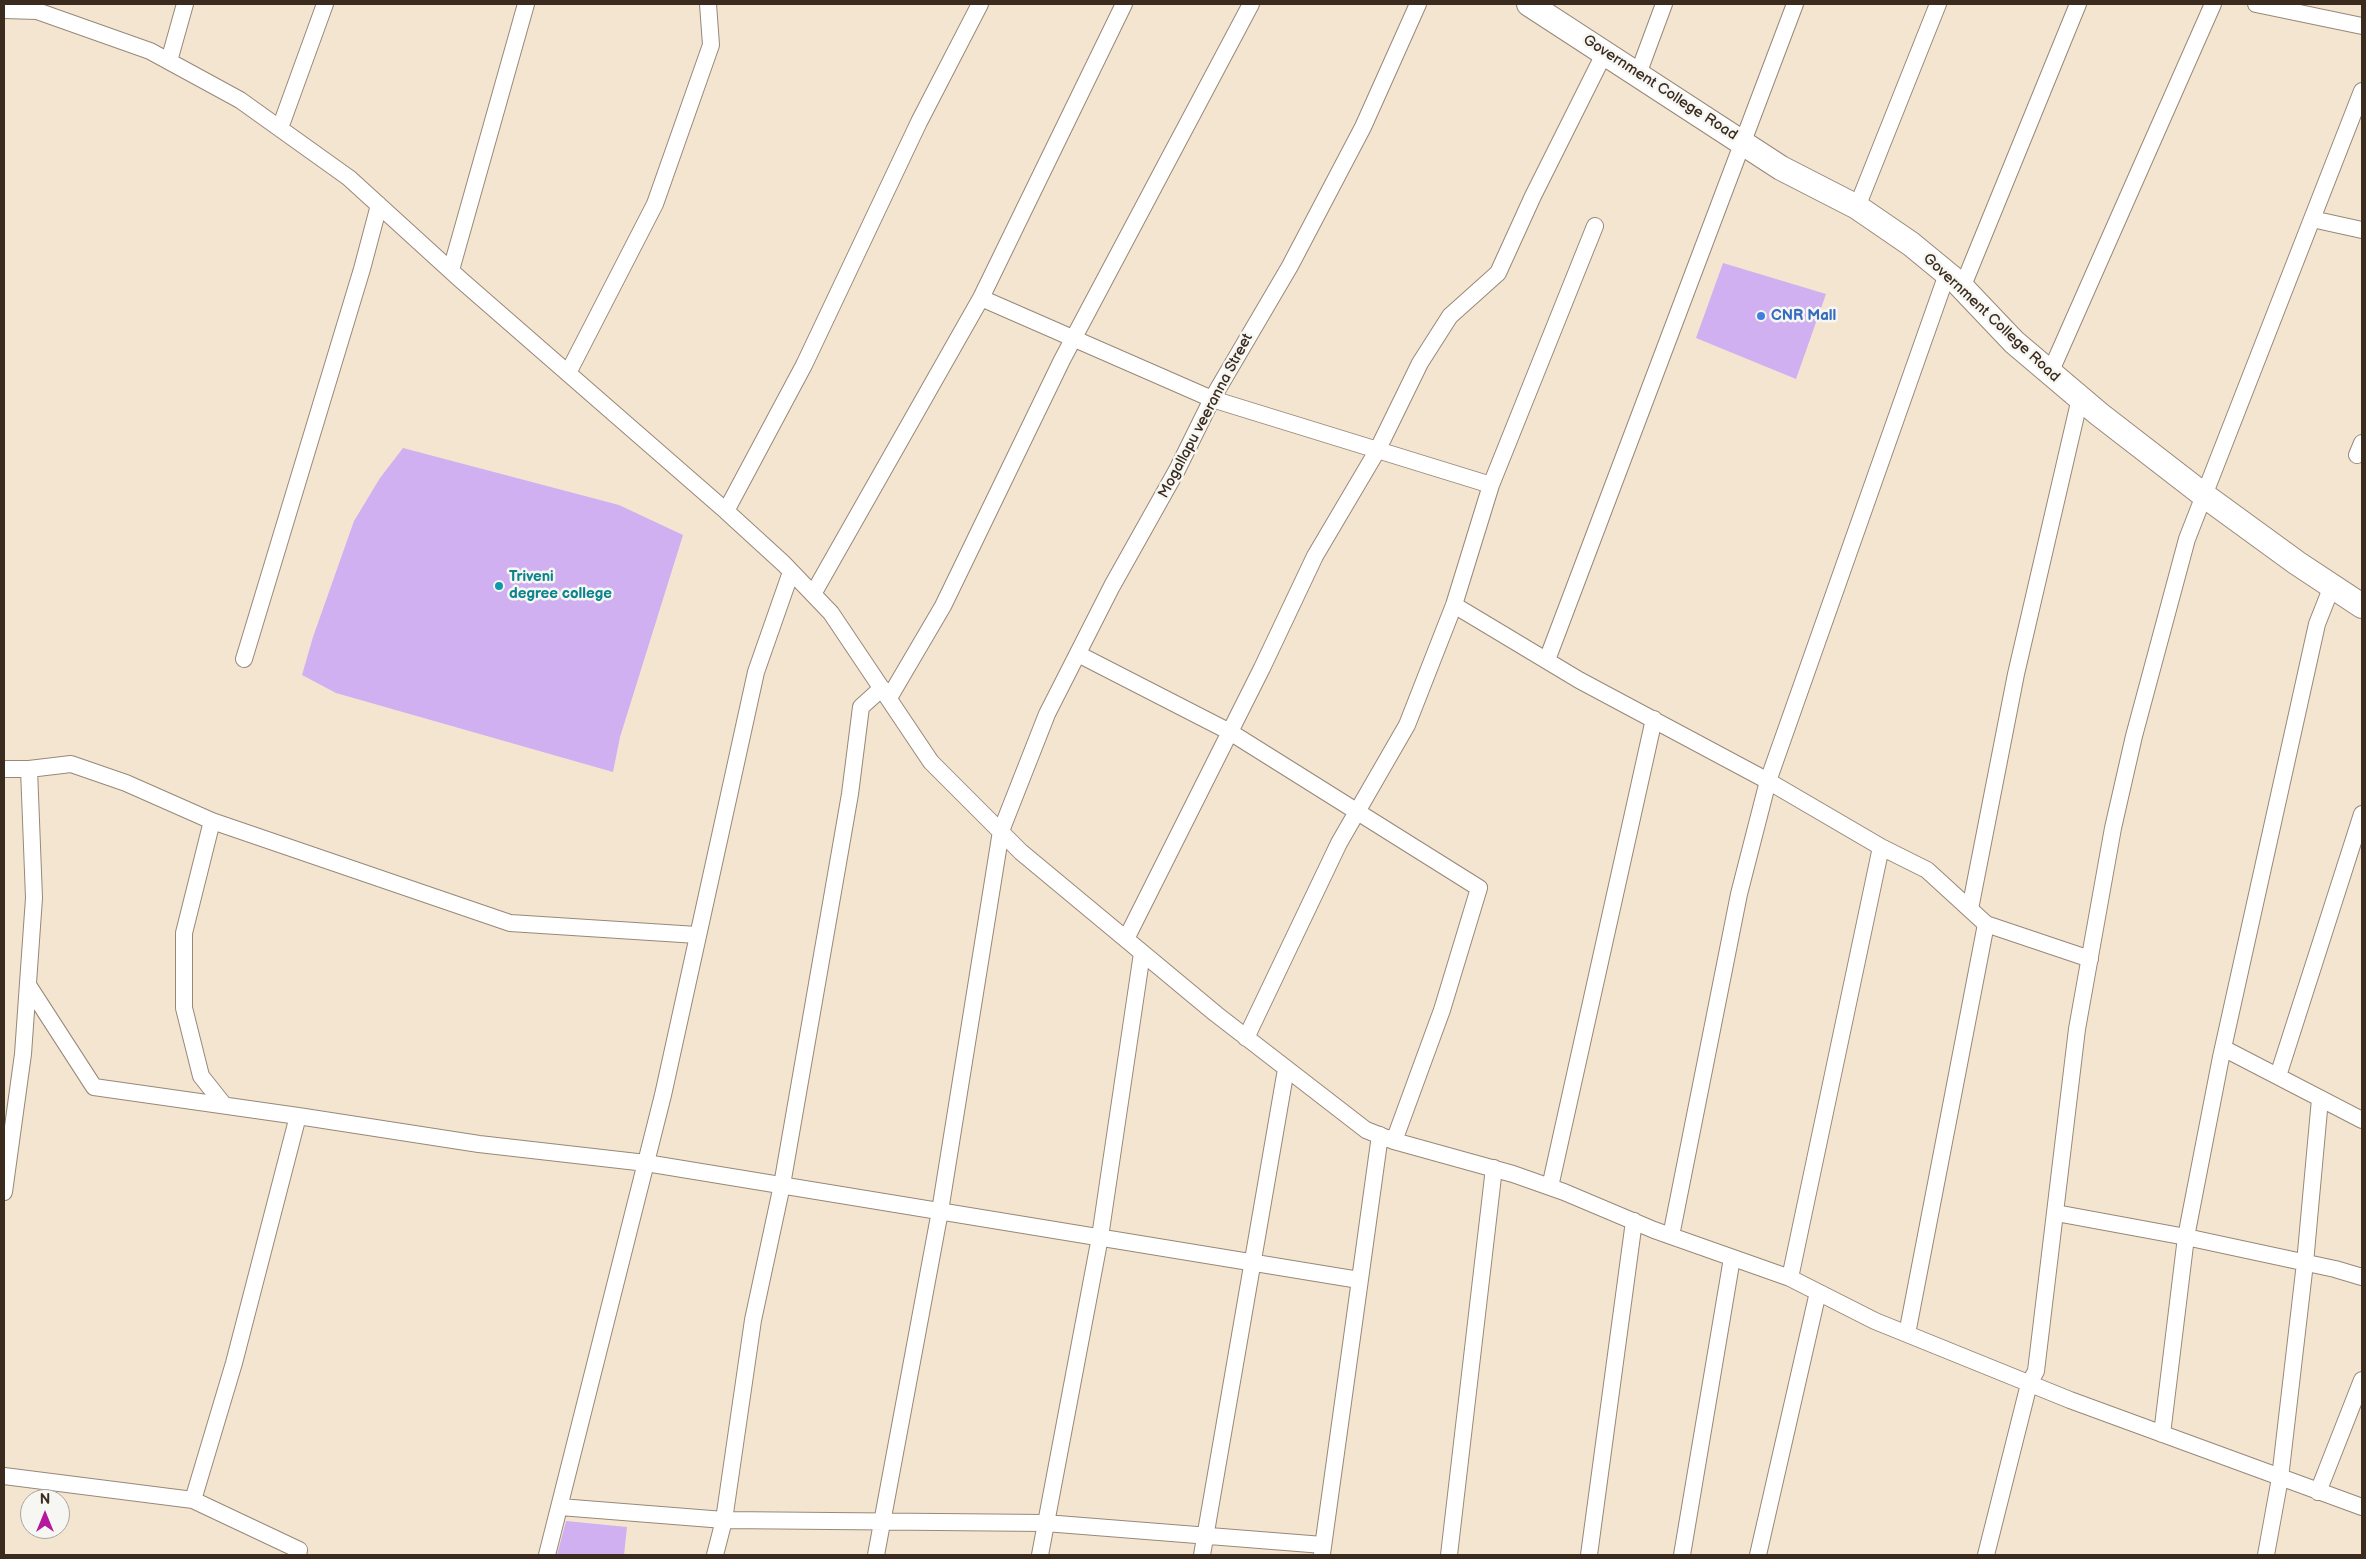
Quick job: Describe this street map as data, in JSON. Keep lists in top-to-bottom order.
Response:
{
  "streets": {
    "main road": ["Government College Road"],
    "street": ["Mogallapu veeranna Street"]
  },
  "places": ["CNR Mall", "Triveni degree college"],
  "north": "top"
}
